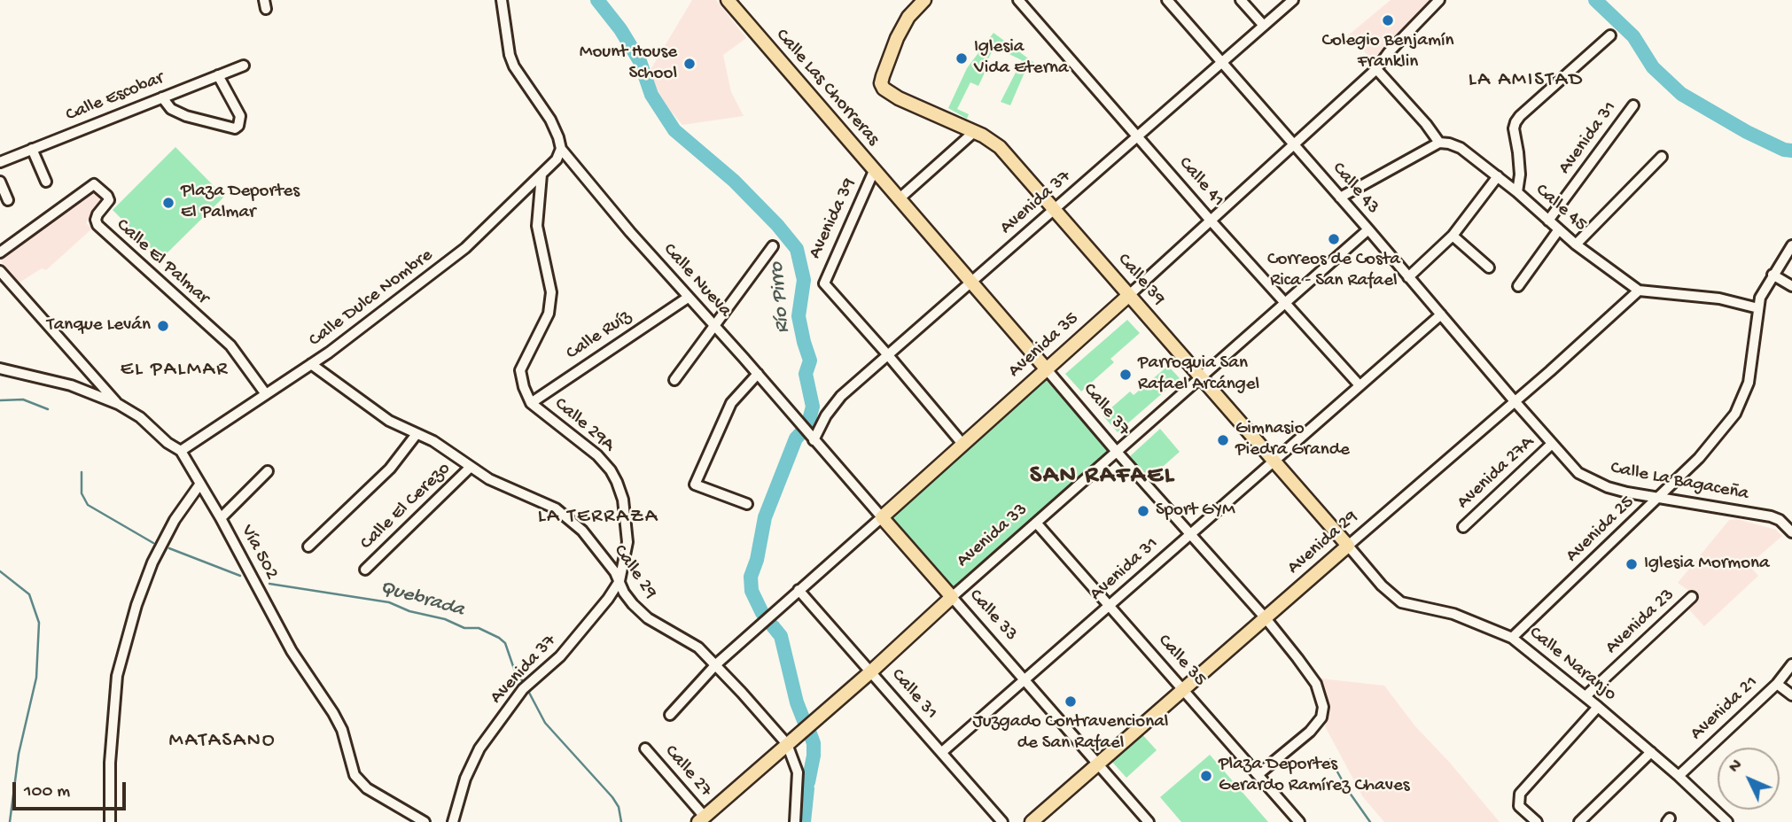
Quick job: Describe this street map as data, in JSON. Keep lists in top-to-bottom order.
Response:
{
  "streets": {
    "main road": [
      "Calle Las Chorreras",
      "Calle 39",
      "Avenida 35",
      "Calle 37",
      "Avenida 33",
      "Avenida 29",
      "Calle 33"
    ],
    "street": [
      "Calle Escobar",
      "Avenida 31",
      "Calle 41",
      "Calle 43",
      "Avenida 37",
      "Calle 45",
      "Avenida 39",
      "Calle El Palmar",
      "Calle Nueva",
      "Calle Dulce Nombre",
      "Calle Ruíz",
      "Calle 29A",
      "Avenida 27A",
      "Calle La Bagaceña",
      "Calle El Cerezo",
      "Avenida 25",
      "Vía 502",
      "Calle 29",
      "Avenida 23",
      "Calle 35",
      "Calle Naranjo",
      "Calle 31",
      "Avenida 21",
      "Calle 27"
    ]
  },
  "crossings": [
    ["Calle Las Chorreras", "Avenida 39"],
    ["Calle Las Chorreras", "Calle 37"],
    ["Avenida 31", "Calle 41"],
    ["Avenida 31", "Calle 43"],
    ["Avenida 31", "Calle 45"],
    ["Avenida 31", "Calle 39"],
    ["Avenida 31", "Calle 37"],
    ["Avenida 31", "Calle 33"],
    ["Avenida 31", "Calle 35"],
    ["Avenida 31", "Calle 31"],
    ["Calle 41", "Avenida 37"],
    ["Calle 41", "Avenida 35"],
    ["Calle 41", "Avenida 33"],
    ["Calle 43", "Avenida 37"],
    ["Calle 43", "Avenida 35"],
    ["Calle 43", "Calle La Bagaceña"],
    ["Calle 43", "Avenida 33"],
    ["Calle 43", "Avenida 29"],
    ["Avenida 37", "Avenida 39"],
    ["Avenida 37", "Calle 39"],
    ["Avenida 37", "Calle Nueva"],
    ["Avenida 37", "Calle 37"],
    ["Avenida 37", "Calle 29A"],
    ["Avenida 37", "Calle 29"],
    ["Avenida 37", "Calle 33"],
    ["Calle 45", "Avenida 29"],
    ["Avenida 39", "Calle 37"],
    ["Calle El Palmar", "Calle Dulce Nombre"],
    ["Calle 39", "Avenida 35"],
    ["Calle 39", "Avenida 33"],
    ["Calle 39", "Avenida 29"],
    ["Calle 39", "Calle Naranjo"],
    ["Calle Nueva", "Calle Dulce Nombre"],
    ["Calle Nueva", "Calle Ruíz"],
    ["Calle Nueva", "Calle 33"],
    ["Calle Dulce Nombre", "Calle 29A"],
    ["Calle Dulce Nombre", "Vía 502"],
    ["Calle Dulce Nombre", "Calle 29"],
    ["Calle Ruíz", "Calle 29A"],
    ["Avenida 35", "Calle 37"],
    ["Avenida 35", "Calle 29"],
    ["Avenida 35", "Calle 33"],
    ["Avenida 35", "Calle 31"],
    ["Calle 37", "Avenida 33"],
    ["Calle 37", "Avenida 29"],
    ["Calle 37", "Calle 35"],
    ["Calle 29A", "Calle 29"],
    ["Avenida 27A", "Calle La Bagaceña"],
    ["Calle La Bagaceña", "Avenida 25"],
    ["Calle La Bagaceña", "Avenida 29"],
    ["Calle El Cerezo", "Calle 29"],
    ["Avenida 25", "Calle Naranjo"],
    ["Avenida 33", "Calle 29"],
    ["Avenida 33", "Calle 33"],
    ["Avenida 33", "Calle 35"],
    ["Avenida 33", "Calle 31"],
    ["Avenida 33", "Calle 27"],
    ["Avenida 29", "Calle 33"],
    ["Avenida 29", "Calle 35"],
    ["Avenida 29", "Calle Naranjo"],
    ["Avenida 23", "Calle Naranjo"],
    ["Calle Naranjo", "Avenida 21"]
  ],
  "districts": [
    "LA AMISTAD",
    "EL PALMAR",
    "SAN RAFAEL",
    "LA TERRAZA",
    "MATASANO"
  ],
  "water": ["Río Pirro", "Quebrada"],
  "places": [
    "Colegio Benjamín Franklin",
    "Iglesia Vida Eterna",
    "Mount House School",
    "Plaza Deportes El Palmar",
    "Correos de Costa Rica - San Rafael",
    "Tanque Leván",
    "Parroquia San Rafael Arcángel",
    "Gimnasio Piedra Grande",
    "Sport GYM",
    "Iglesia Mormona",
    "Juzgado Contravencional de San Rafael",
    "Plaza Deportes Gerardo Ramírez Chaves"
  ],
  "scale_bar": "100 m",
  "north": "top left"
}
